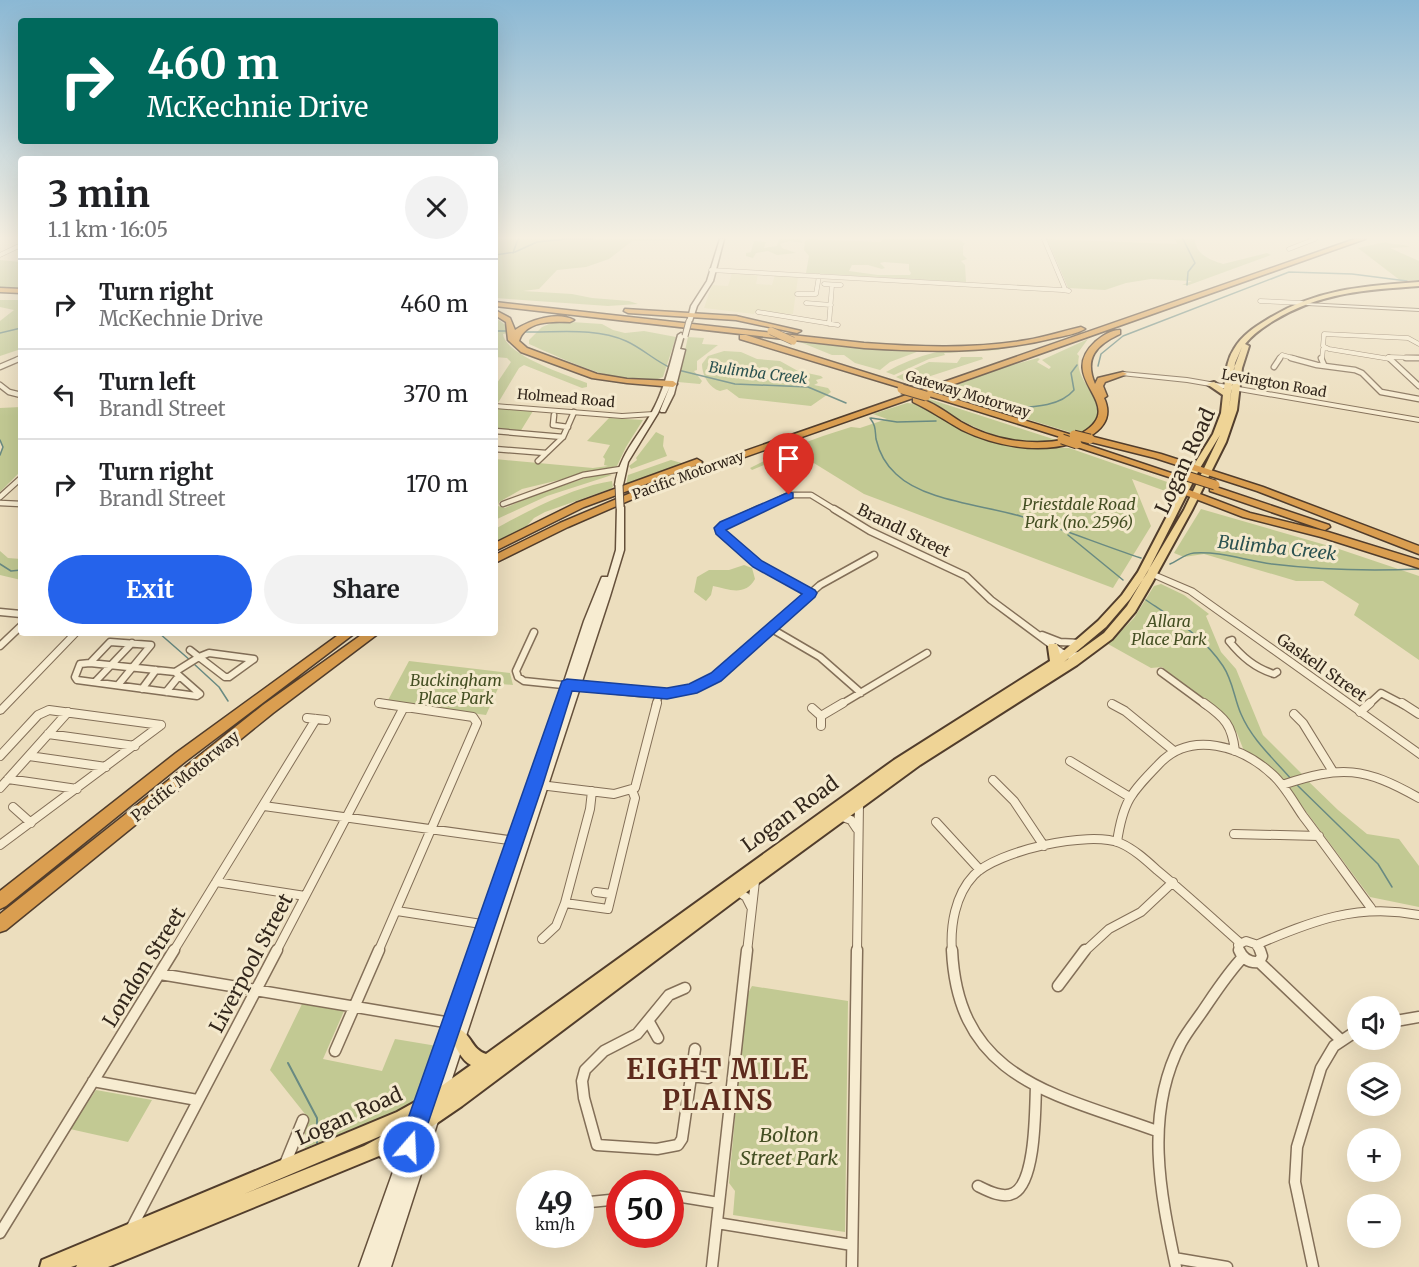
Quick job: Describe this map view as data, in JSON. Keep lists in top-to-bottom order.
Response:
{
  "streets": {
    "highway": ["Gateway Motorway", "Pacific Motorway"],
    "main road": ["Logan Road"],
    "street": [
      "Levington Road",
      "Holmead Road",
      "Brandl Street",
      "Gaskell Street",
      "Liverpool Street",
      "London Street"
    ]
  },
  "crossings": [
    ["Levington Road", "Logan Road"],
    ["Logan Road", "Brandl Street"],
    ["Logan Road", "Gaskell Street"],
    ["Logan Road", "Liverpool Street"]
  ],
  "districts": ["EIGHT MILE PLAINS"],
  "water": ["Bulimba Creek"],
  "parks": [
    "Priestdale Road Park (no. 2596)",
    "Allara Place Park",
    "Buckingham Place Park",
    "Bolton Street Park"
  ],
  "page": {
    "turn": ["460 m", "McKechnie Drive"],
    "heading": ["3 min", "1.1 km · 16:05"],
    "list": [
      {
        "name": "Turn right",
        "note": "McKechnie Drive",
        "value": "460 m"
      },
      {
        "name": "Turn left",
        "note": "Brandl Street",
        "value": "370 m"
      },
      {
        "name": "Turn right",
        "note": "Brandl Street",
        "value": "170 m"
      }
    ],
    "buttons": ["Exit", "Share"],
    "map_buttons": ["+", "−"],
    "speed": "49 km/h",
    "limit": "50"
  }
}
